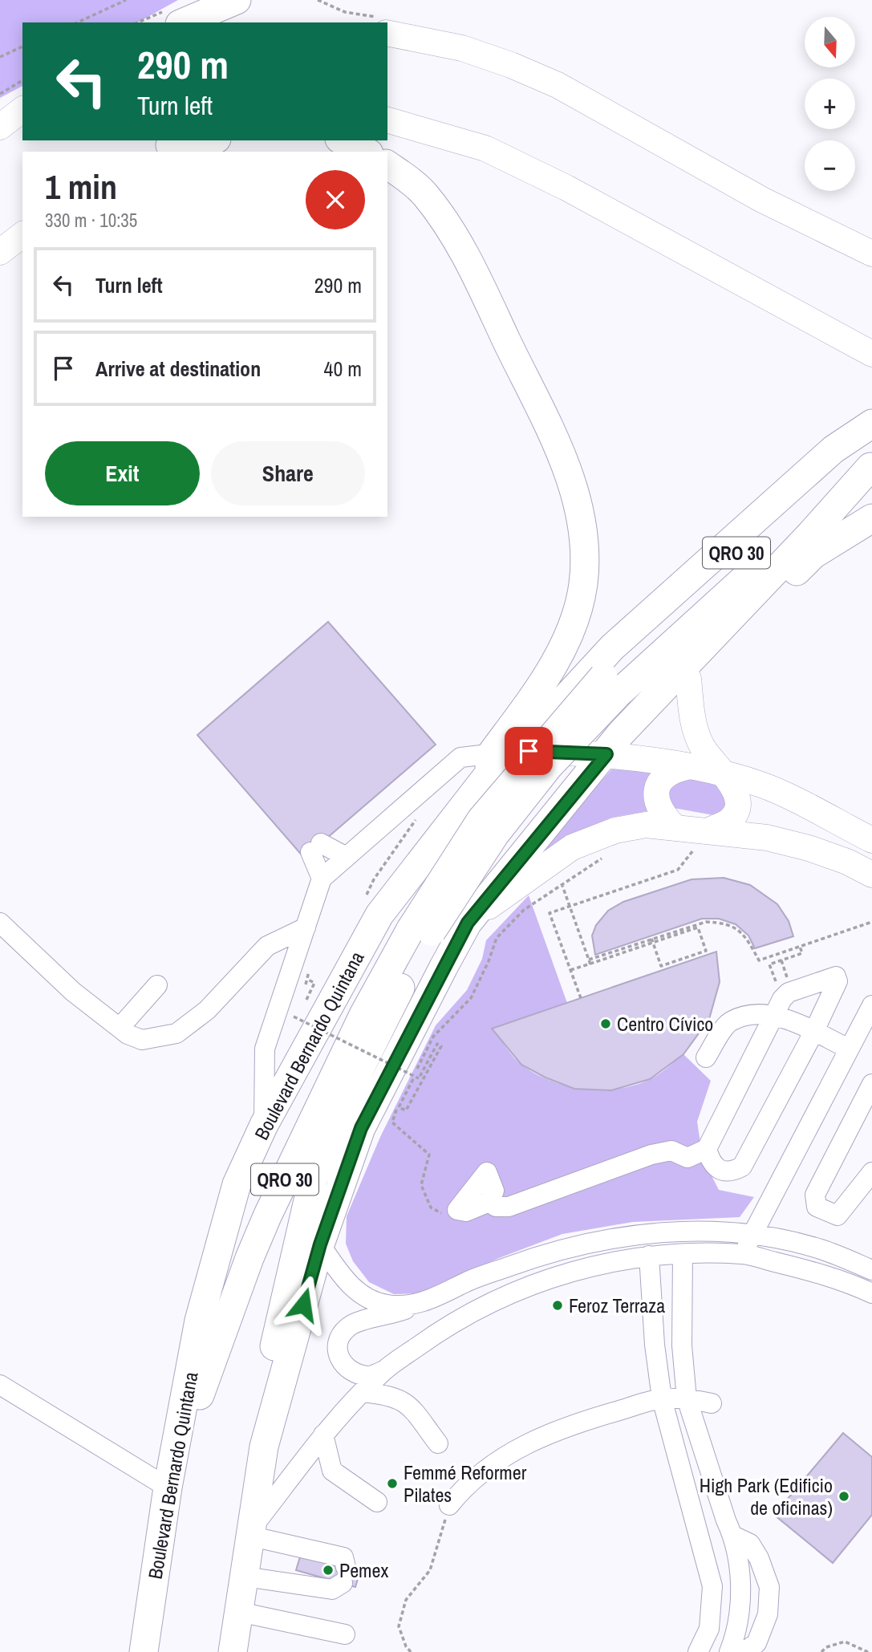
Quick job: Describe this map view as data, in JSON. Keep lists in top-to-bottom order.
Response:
{
  "streets": {
    "highway": ["QRO 30", "Boulevard Bernardo Quintana"]
  },
  "crossings": [
    ["QRO 30", "Boulevard Bernardo Quintana"]
  ],
  "places": [
    "Centro Cívico",
    "Feroz Terraza",
    "Femmé Reformer Pilates",
    "High Park (Edificio de oficinas)",
    "Pemex"
  ],
  "north": "bottom",
  "page": {
    "map_buttons": ["+", "−"],
    "turn": ["290 m", "Turn left"],
    "heading": ["1 min", "330 m · 10:35"],
    "list": [
      {
        "name": "Turn left",
        "value": "290 m"
      },
      {
        "name": "Arrive at destination",
        "value": "40 m"
      }
    ],
    "buttons": ["Exit", "Share"]
  }
}
